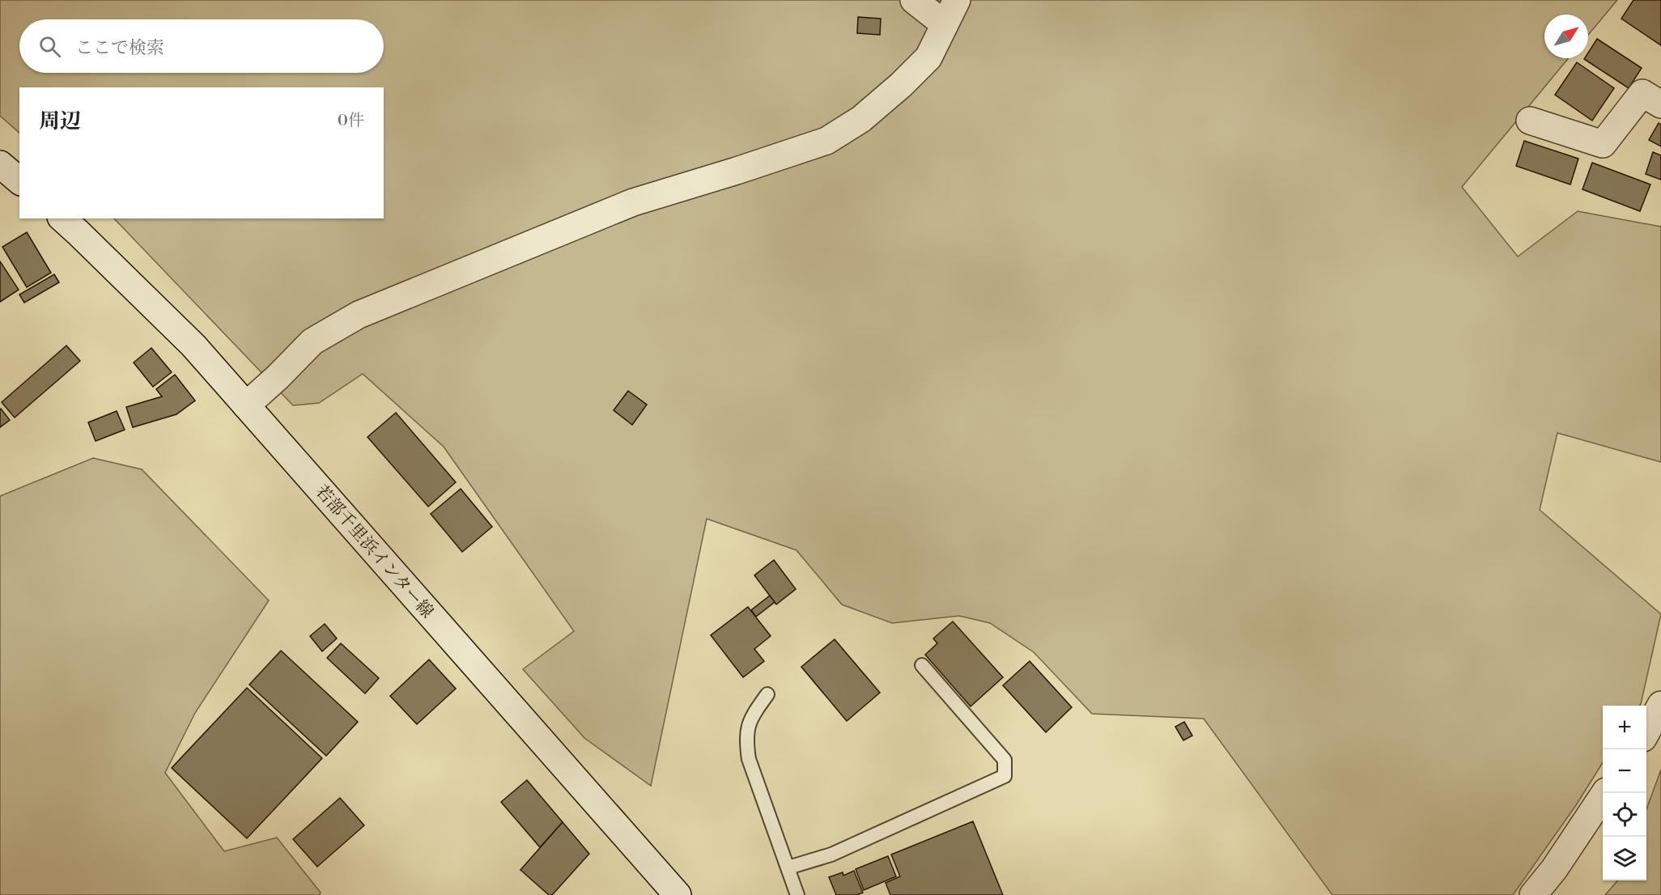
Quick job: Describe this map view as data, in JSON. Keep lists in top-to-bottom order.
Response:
{
  "streets": {
    "street": ["若部千里浜インター線"]
  },
  "north": "top right",
  "page": {
    "search": "ここで検索",
    "heading": ["周辺", "0件"],
    "map_buttons": ["+", "−"]
  }
}
